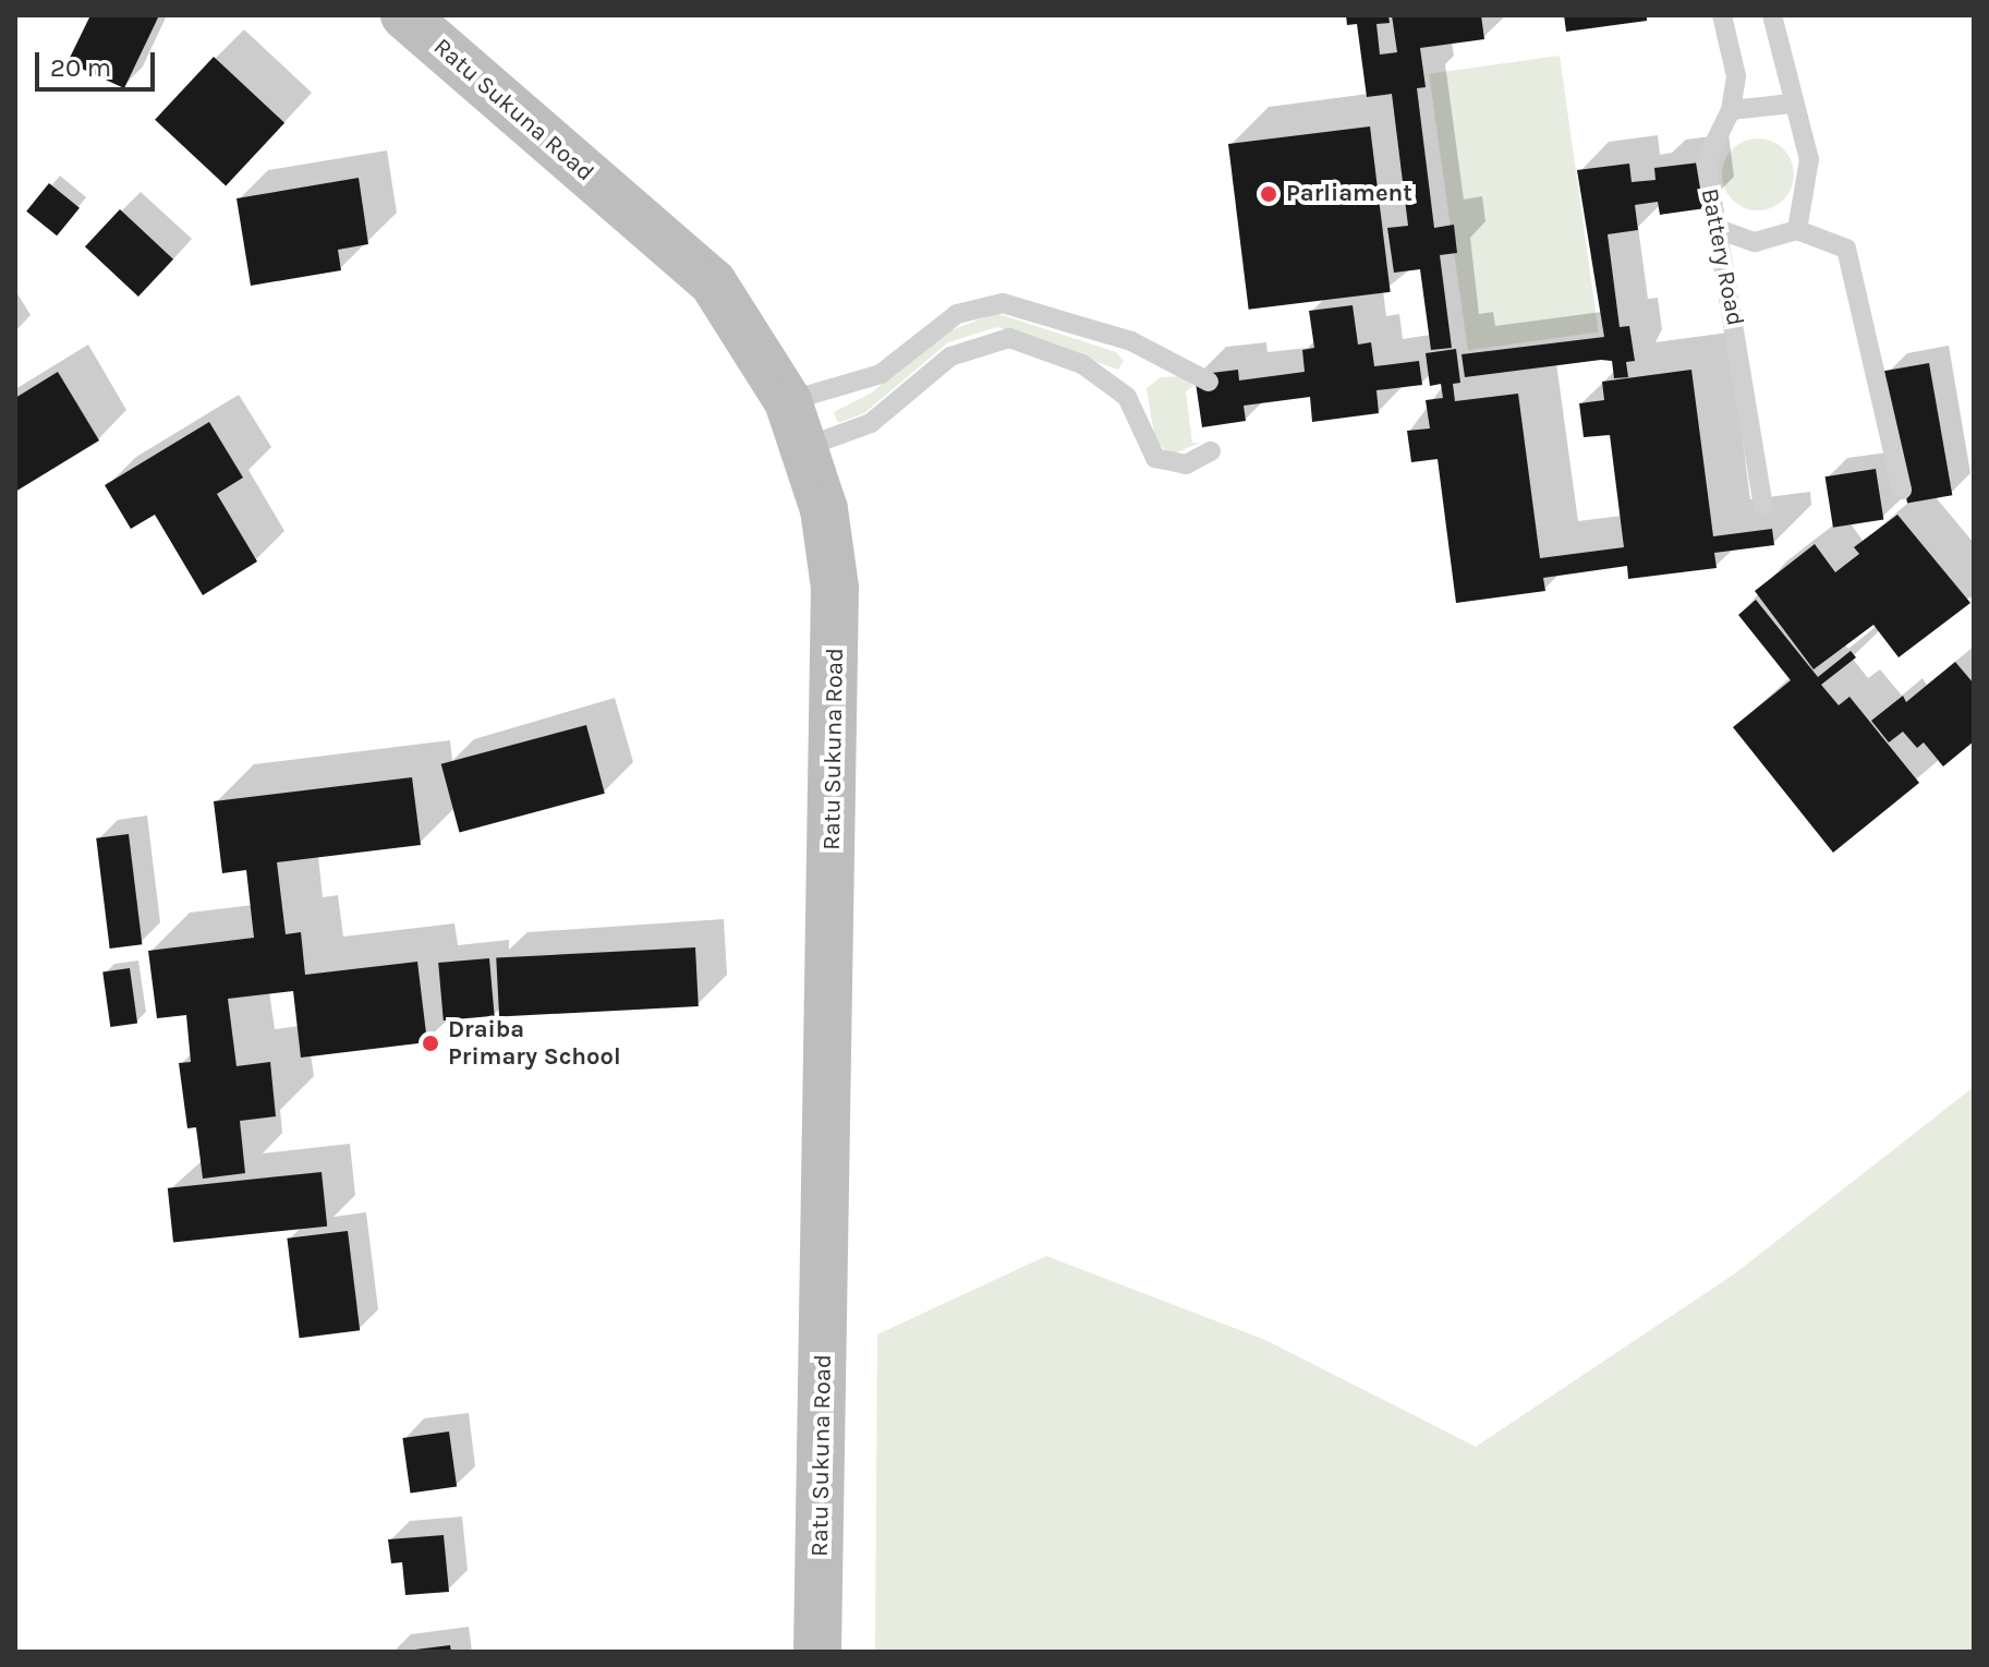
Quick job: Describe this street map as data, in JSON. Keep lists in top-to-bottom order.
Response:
{
  "streets": {
    "main road": ["Ratu Sukuna Road"],
    "lane": ["Battery Road"]
  },
  "places": ["Parliament", "Draiba Primary School"],
  "scale_bar": "20 m"
}
